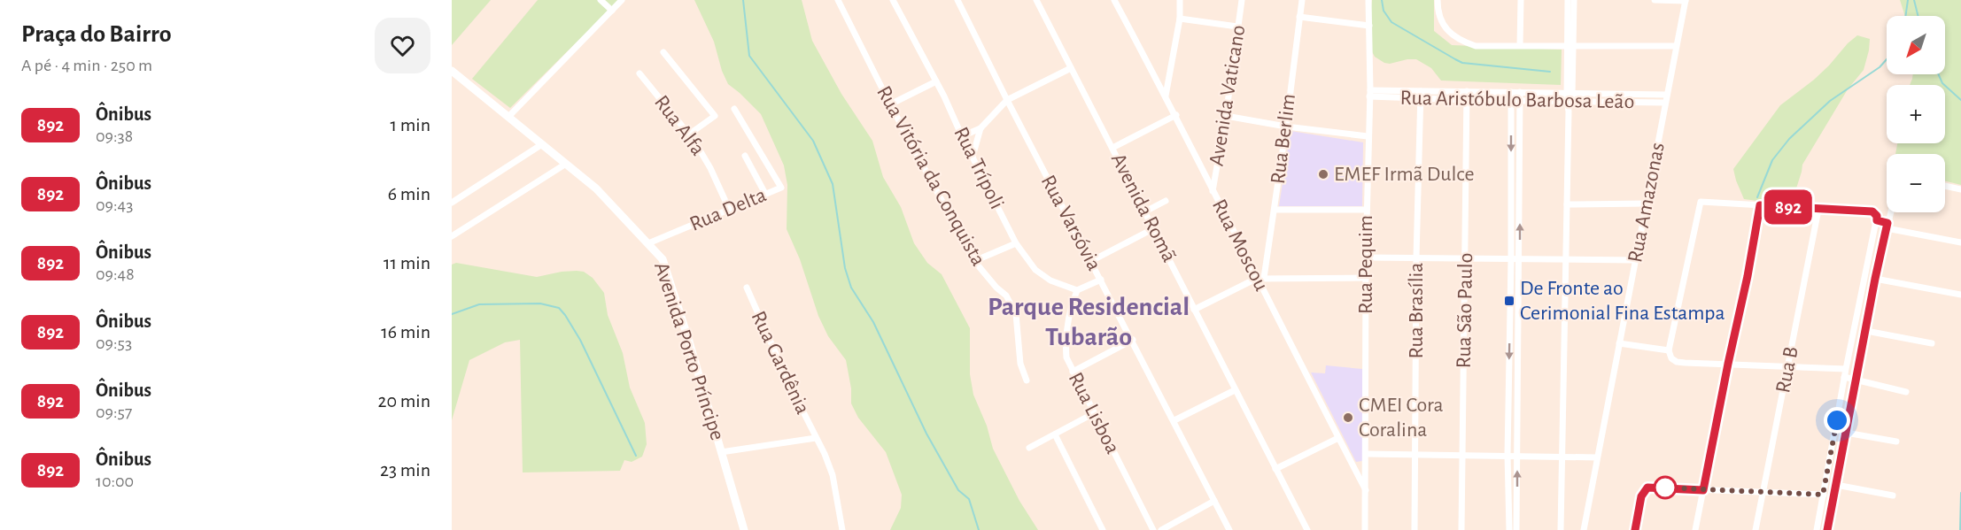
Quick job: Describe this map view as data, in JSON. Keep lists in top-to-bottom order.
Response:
{
  "streets": {
    "street": [
      "Avenida Vaticano",
      "Rua Aristóbulo Barbosa Leão",
      "Rua Alfa",
      "Rua Berlim",
      "Rua Trípoli",
      "Rua Vitória da Conquista",
      "Rua Amazonas",
      "Avenida Romã",
      "Rua Delta",
      "Rua Varsóvia",
      "Rua Moscou",
      "Rua Pequim",
      "Rua Brasília",
      "Rua São Paulo",
      "Avenida Porto Príncipe",
      "Rua Gardênia",
      "Rua B",
      "Rua Lisboa"
    ]
  },
  "crossings": [
    ["Avenida Vaticano", "Rua Moscou"],
    ["Rua Aristóbulo Barbosa Leão", "Rua Amazonas"],
    ["Rua Aristóbulo Barbosa Leão", "Rua Pequim"],
    ["Rua Aristóbulo Barbosa Leão", "Rua Brasília"],
    ["Rua Aristóbulo Barbosa Leão", "Rua São Paulo"],
    ["Rua Alfa", "Rua Delta"],
    ["Rua Berlim", "Rua Moscou"],
    ["Rua Trípoli", "Rua Lisboa"],
    ["Rua Delta", "Avenida Porto Príncipe"],
    ["Rua Moscou", "Rua Pequim"]
  ],
  "districts": ["Parque Residencial Tubarão"],
  "places": {
    "other": ["EMEF Irmã Dulce", "CMEI Cora Coralina"],
    "transit": ["De Fronte ao Cerimonial Fina Estampa"]
  },
  "lines": ["bus line 892"],
  "north": "bottom left",
  "page": {
    "heading": ["Praça do Bairro", "A pé · 4 min · 250 m"],
    "on_map": "892",
    "map_buttons": ["+", "−"],
    "list": [
      {
        "mark": "892",
        "name": "Ônibus",
        "note": "09:38",
        "value": "1 min"
      },
      {
        "mark": "892",
        "name": "Ônibus",
        "note": "09:43",
        "value": "6 min"
      },
      {
        "mark": "892",
        "name": "Ônibus",
        "note": "09:48",
        "value": "11 min"
      },
      {
        "mark": "892",
        "name": "Ônibus",
        "note": "09:53",
        "value": "16 min"
      },
      {
        "mark": "892",
        "name": "Ônibus",
        "note": "09:57",
        "value": "20 min"
      },
      {
        "mark": "892",
        "name": "Ônibus",
        "note": "10:00",
        "value": "23 min"
      }
    ]
  }
}
